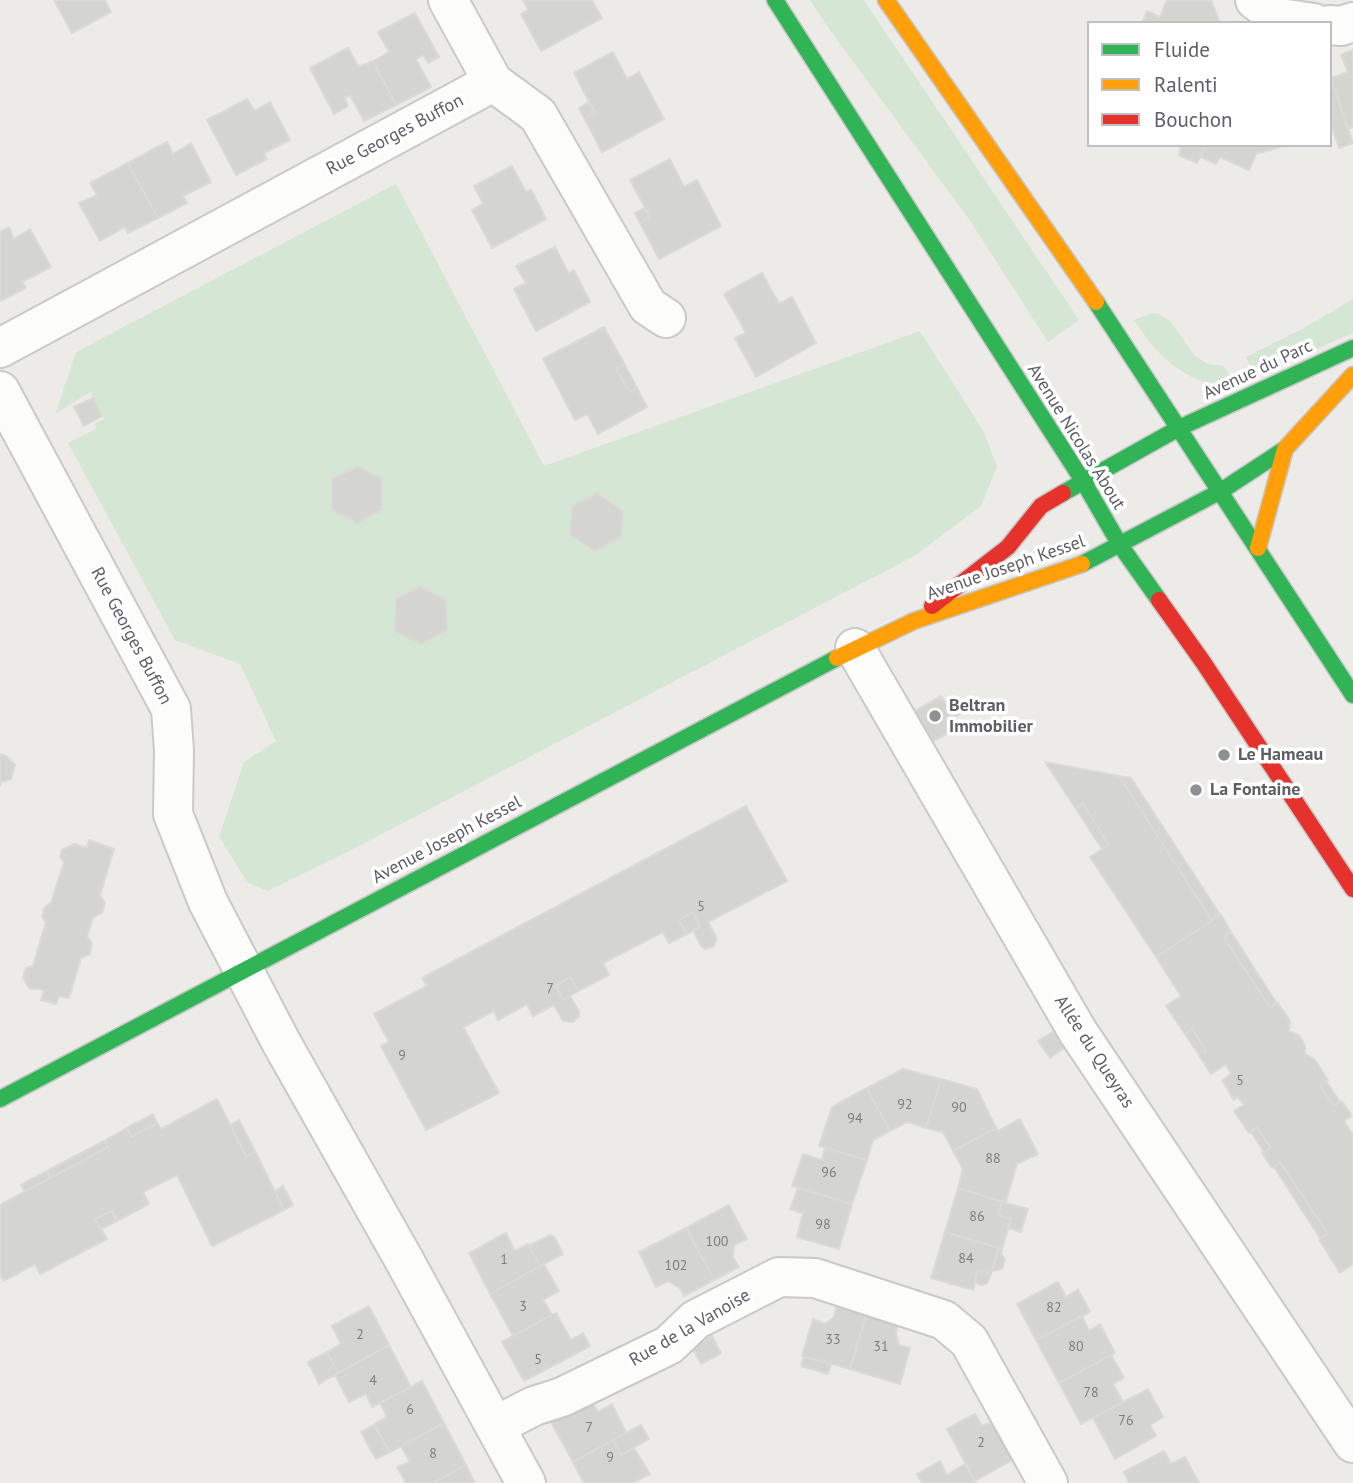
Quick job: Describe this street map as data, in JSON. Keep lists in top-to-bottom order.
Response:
{
  "streets": {
    "street": [
      "Rue Georges Buffon",
      "Avenue du Parc",
      "Avenue Nicolas About",
      "Avenue Joseph Kessel",
      "Allée du Queyras",
      "Rue de la Vanoise"
    ]
  },
  "crossings": [
    ["Rue Georges Buffon", "Avenue Joseph Kessel"],
    ["Avenue du Parc", "Avenue Joseph Kessel"],
    ["Avenue Nicolas About", "Avenue Joseph Kessel"],
    ["Avenue Joseph Kessel", "Allée du Queyras"]
  ],
  "places": ["Beltran Immobilier", "Le Hameau", "La Fontaine"],
  "house_numbers": [
    "5",
    "7",
    "9",
    "5",
    "92",
    "90",
    "94",
    "88",
    "96",
    "86",
    "98",
    "100",
    "84",
    "1",
    "102",
    "3",
    "82",
    "2",
    "33",
    "31",
    "80",
    "5",
    "4",
    "78",
    "6",
    "76",
    "7",
    "2",
    "8",
    "9"
  ],
  "legend": ["Fluide", "Ralenti", "Bouchon"]
}
